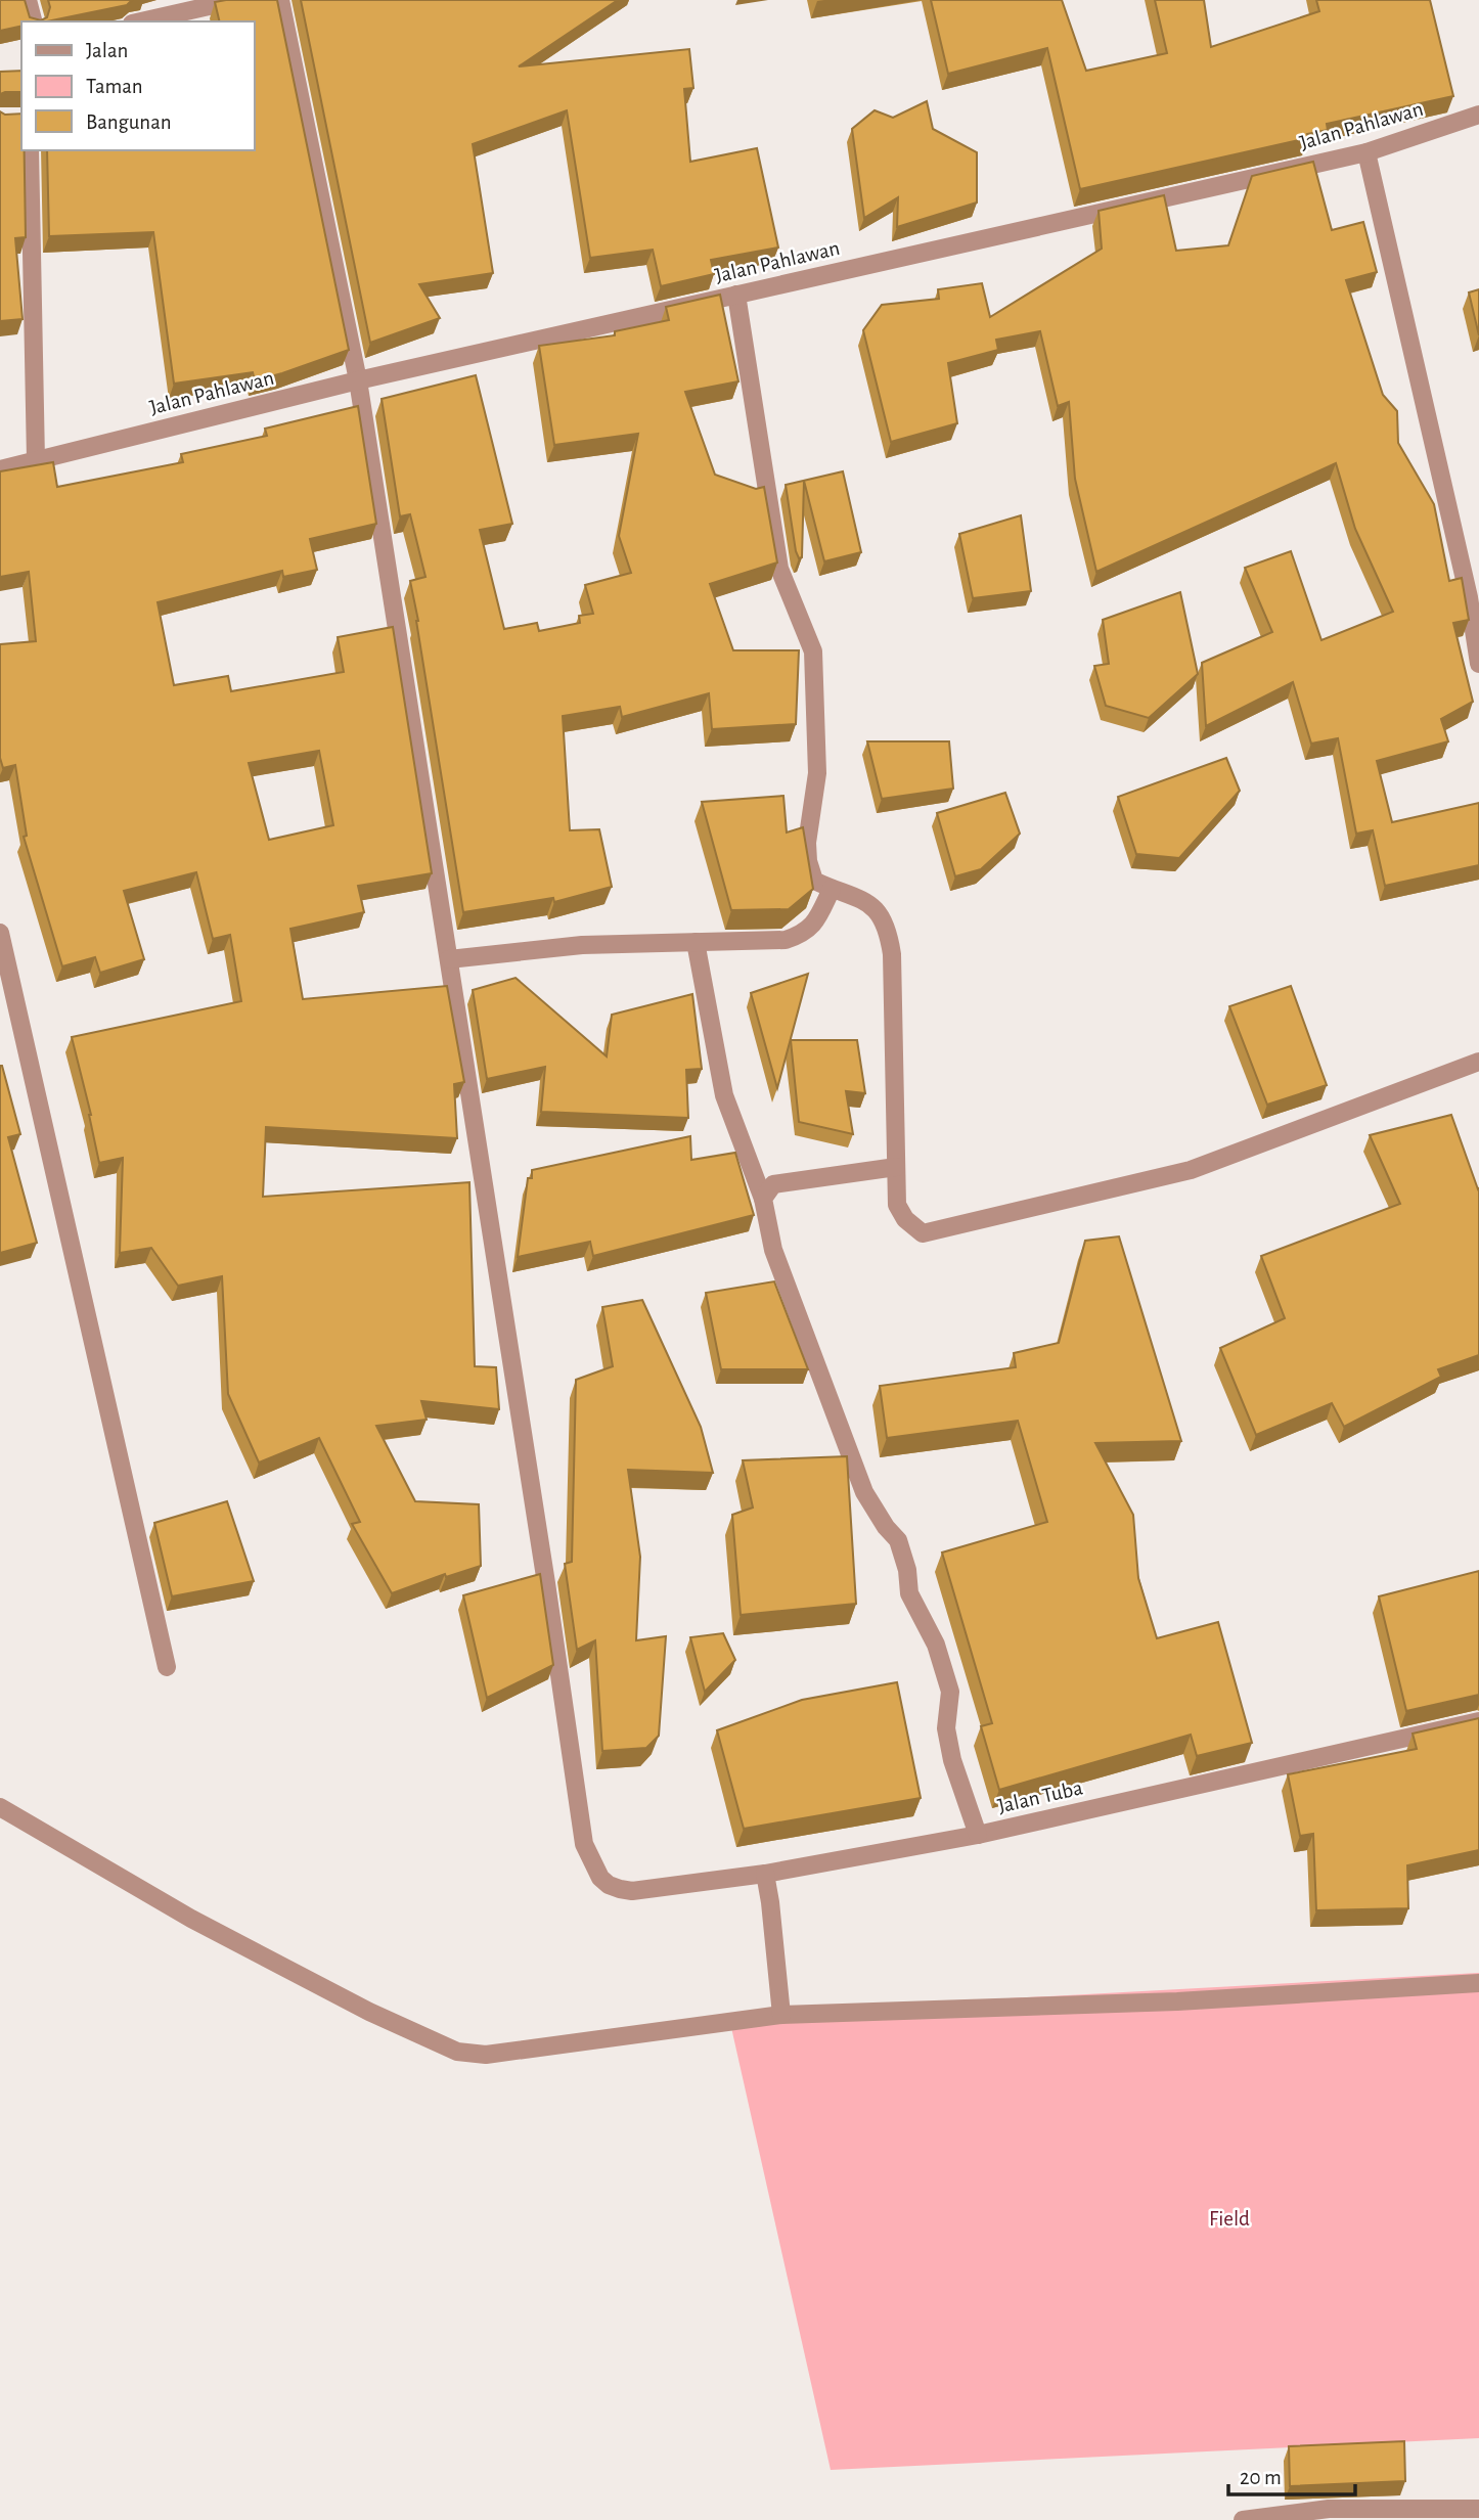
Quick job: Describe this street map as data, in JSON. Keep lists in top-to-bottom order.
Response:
{
  "streets": {
    "street": ["Jalan Pahlawan", "Jalan Tuba"]
  },
  "parks": ["Field"],
  "legend": ["Jalan", "Taman", "Bangunan"],
  "scale_bar": "20 m"
}
